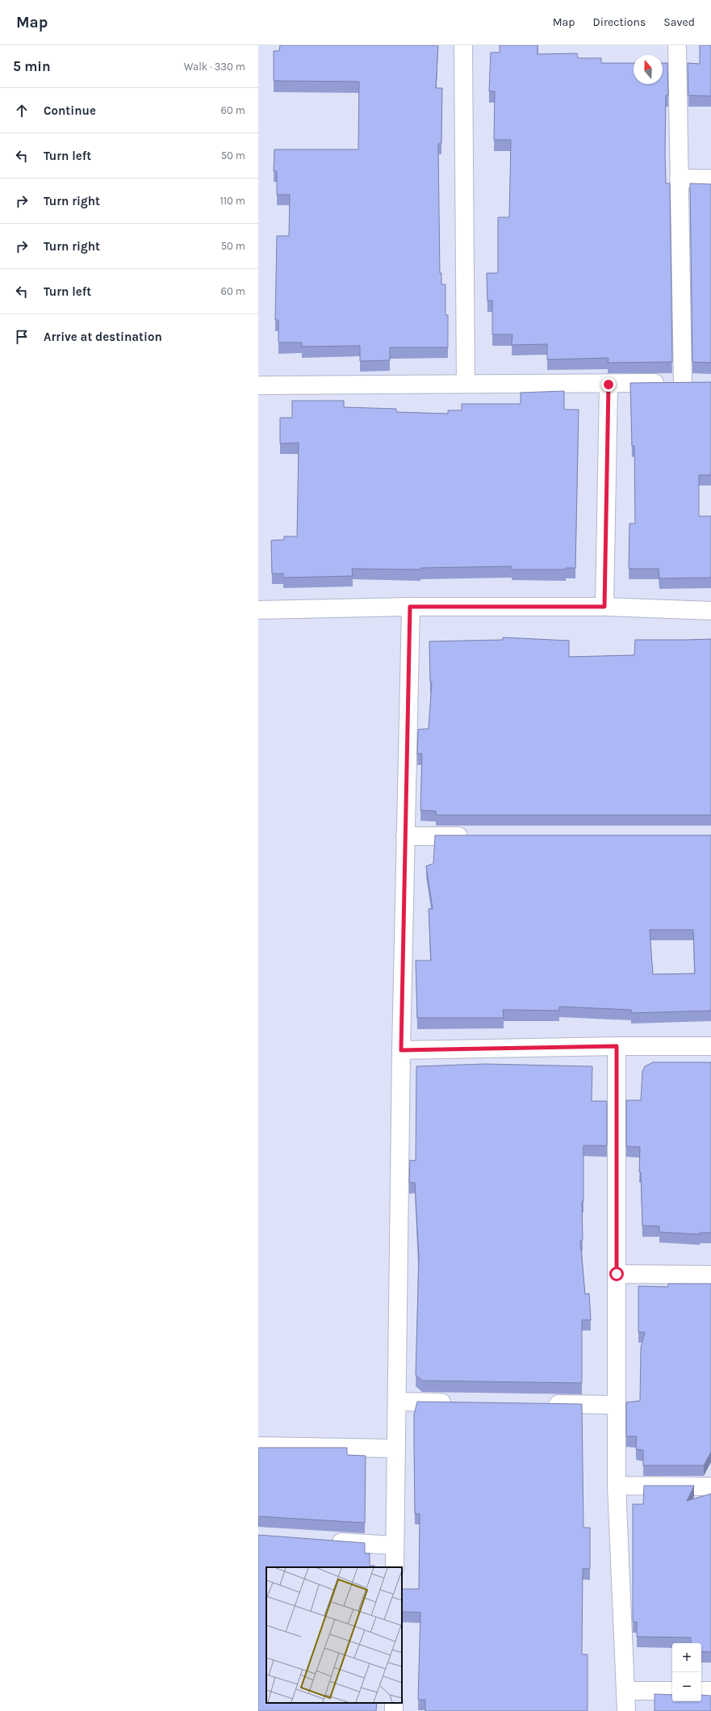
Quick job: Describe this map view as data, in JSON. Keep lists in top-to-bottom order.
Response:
{
  "north": "top",
  "page": {
    "header": "Map",
    "nav": ["Map", "Directions", "Saved"],
    "heading": ["5 min", "Walk · 330 m"],
    "list": [
      ["Continue", "60 m"],
      ["Turn left", "50 m"],
      ["Turn right", "110 m"],
      ["Turn right", "50 m"],
      ["Turn left", "60 m"],
      "Arrive at destination"
    ],
    "map_buttons": ["+", "−"]
  }
}
